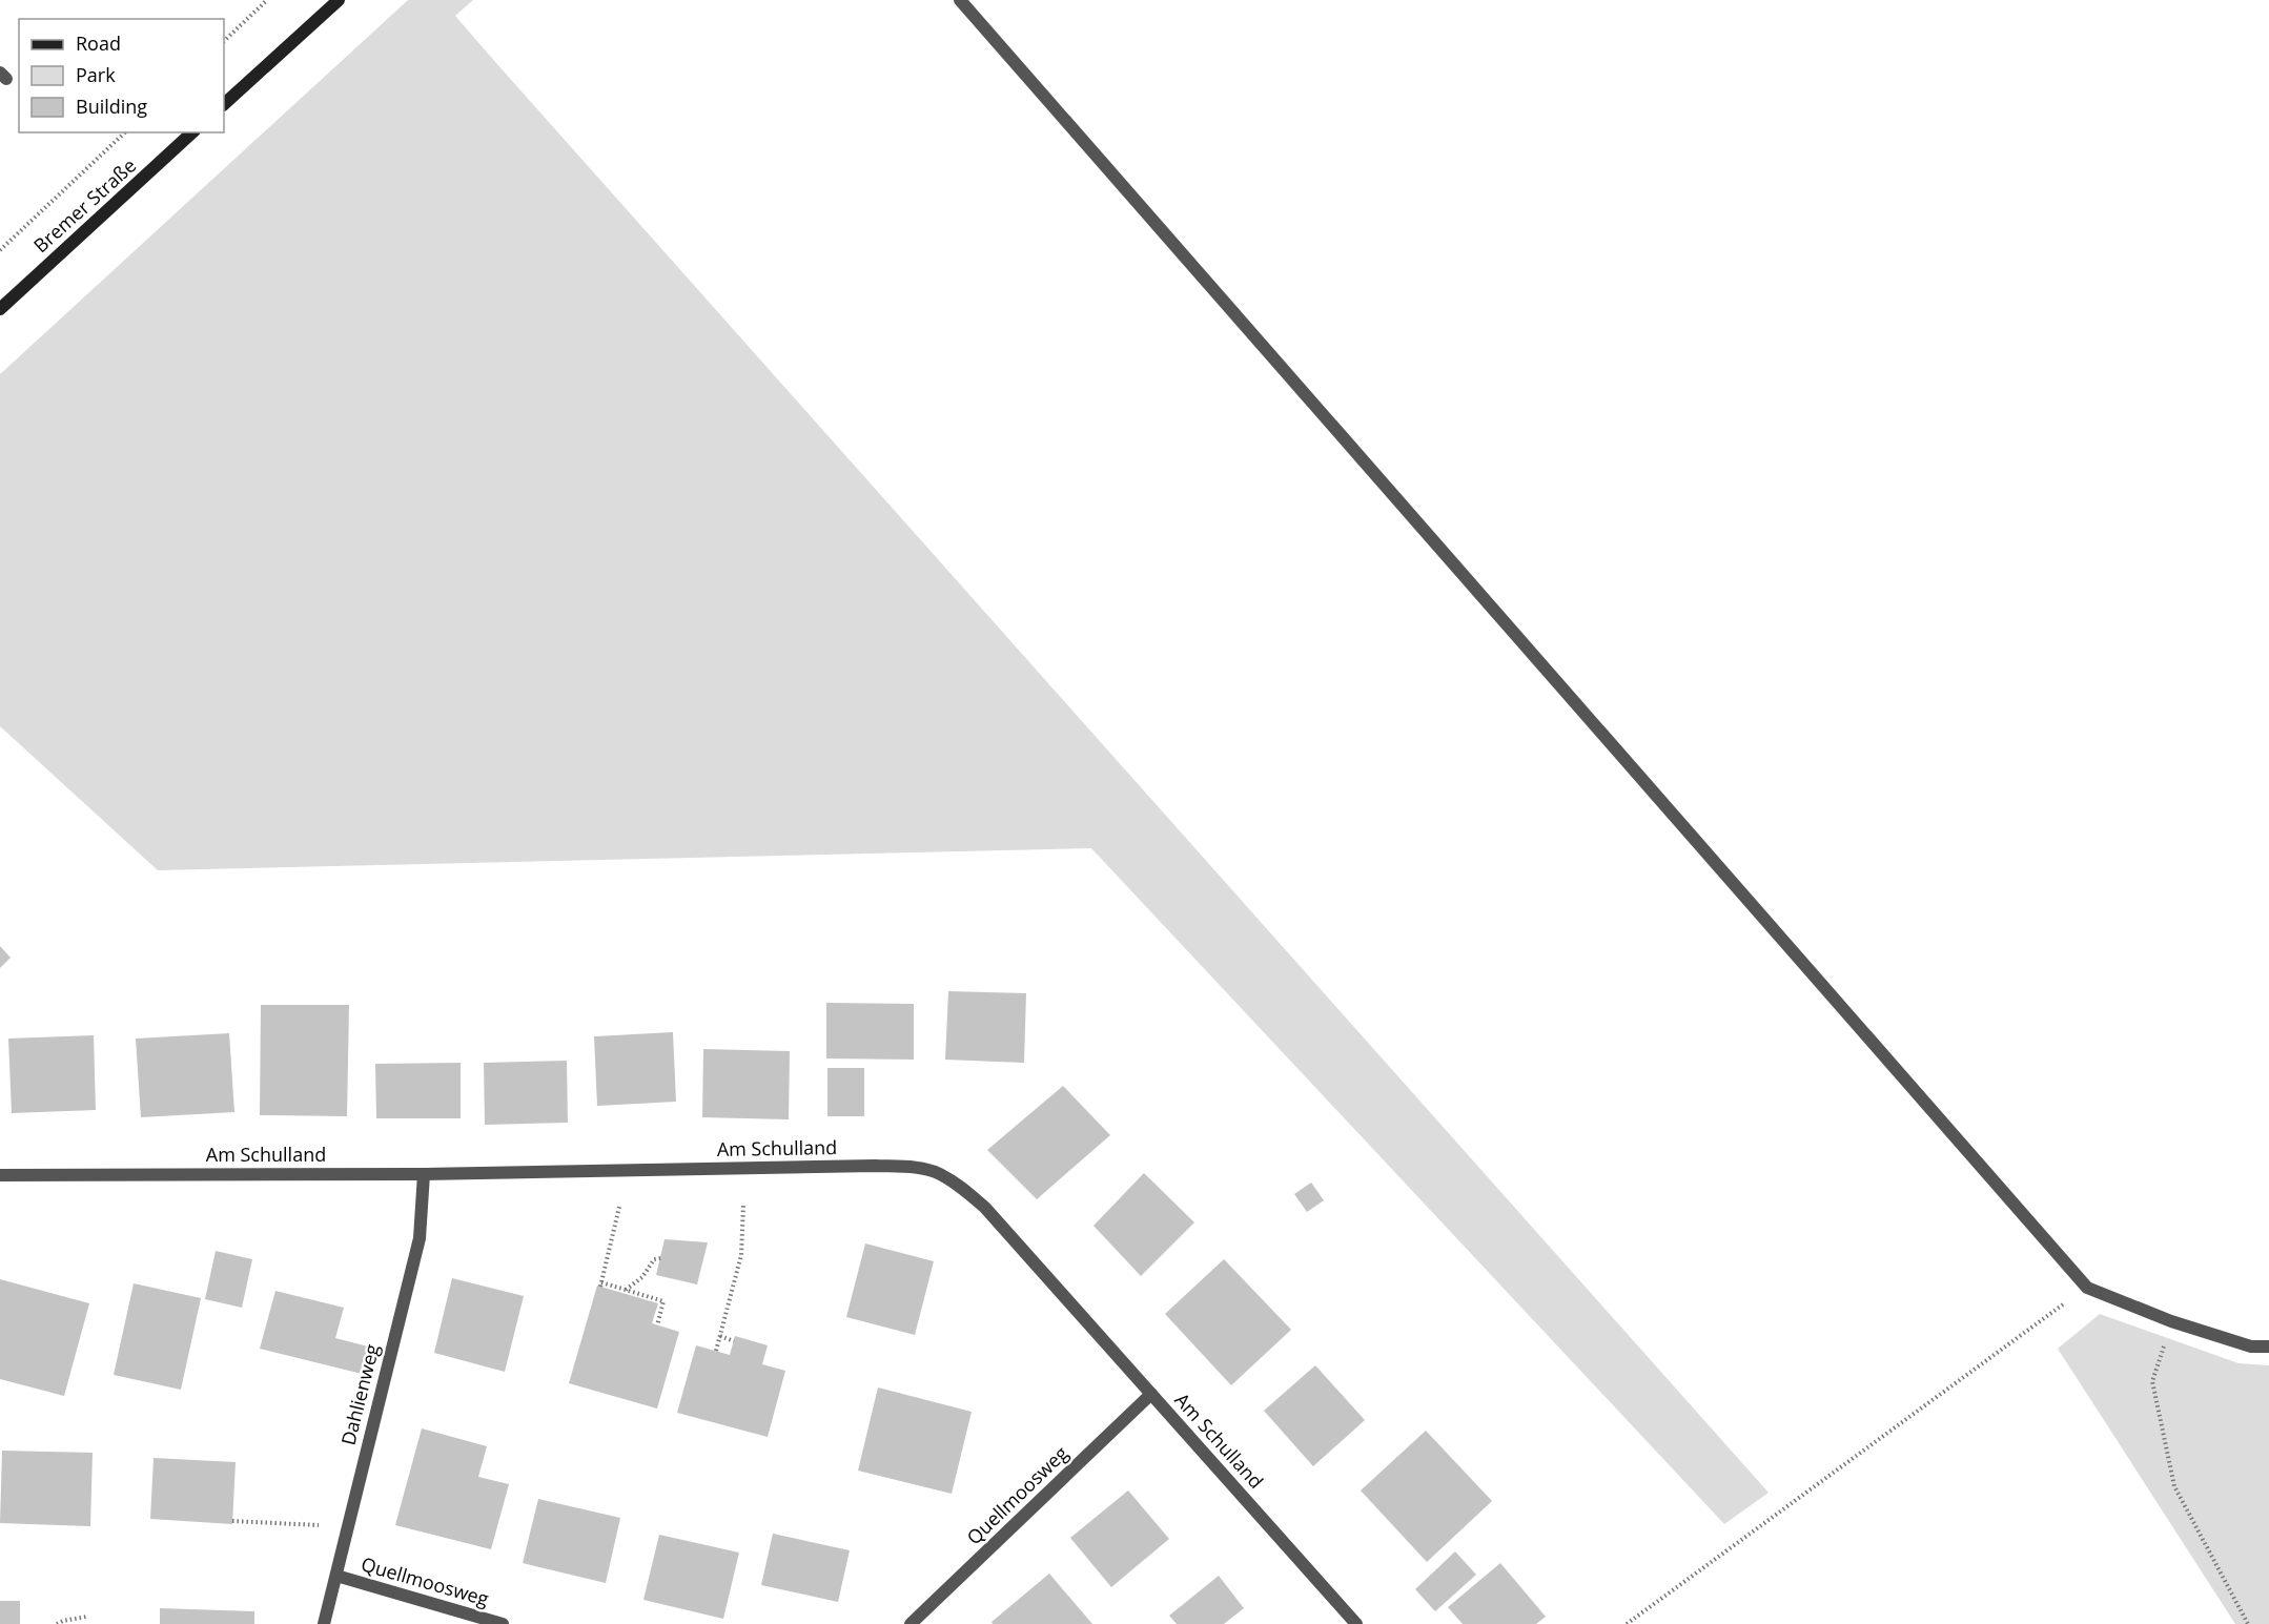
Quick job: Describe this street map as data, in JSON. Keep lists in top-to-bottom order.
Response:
{
  "streets": {
    "main road": ["Bremer Straße"],
    "street": ["Am Schulland", "Dahlienweg", "Quellmoosweg"]
  },
  "crossings": [
    ["Am Schulland", "Dahlienweg"],
    ["Am Schulland", "Quellmoosweg"],
    ["Dahlienweg", "Quellmoosweg"]
  ],
  "legend": ["Road", "Park", "Building"]
}
